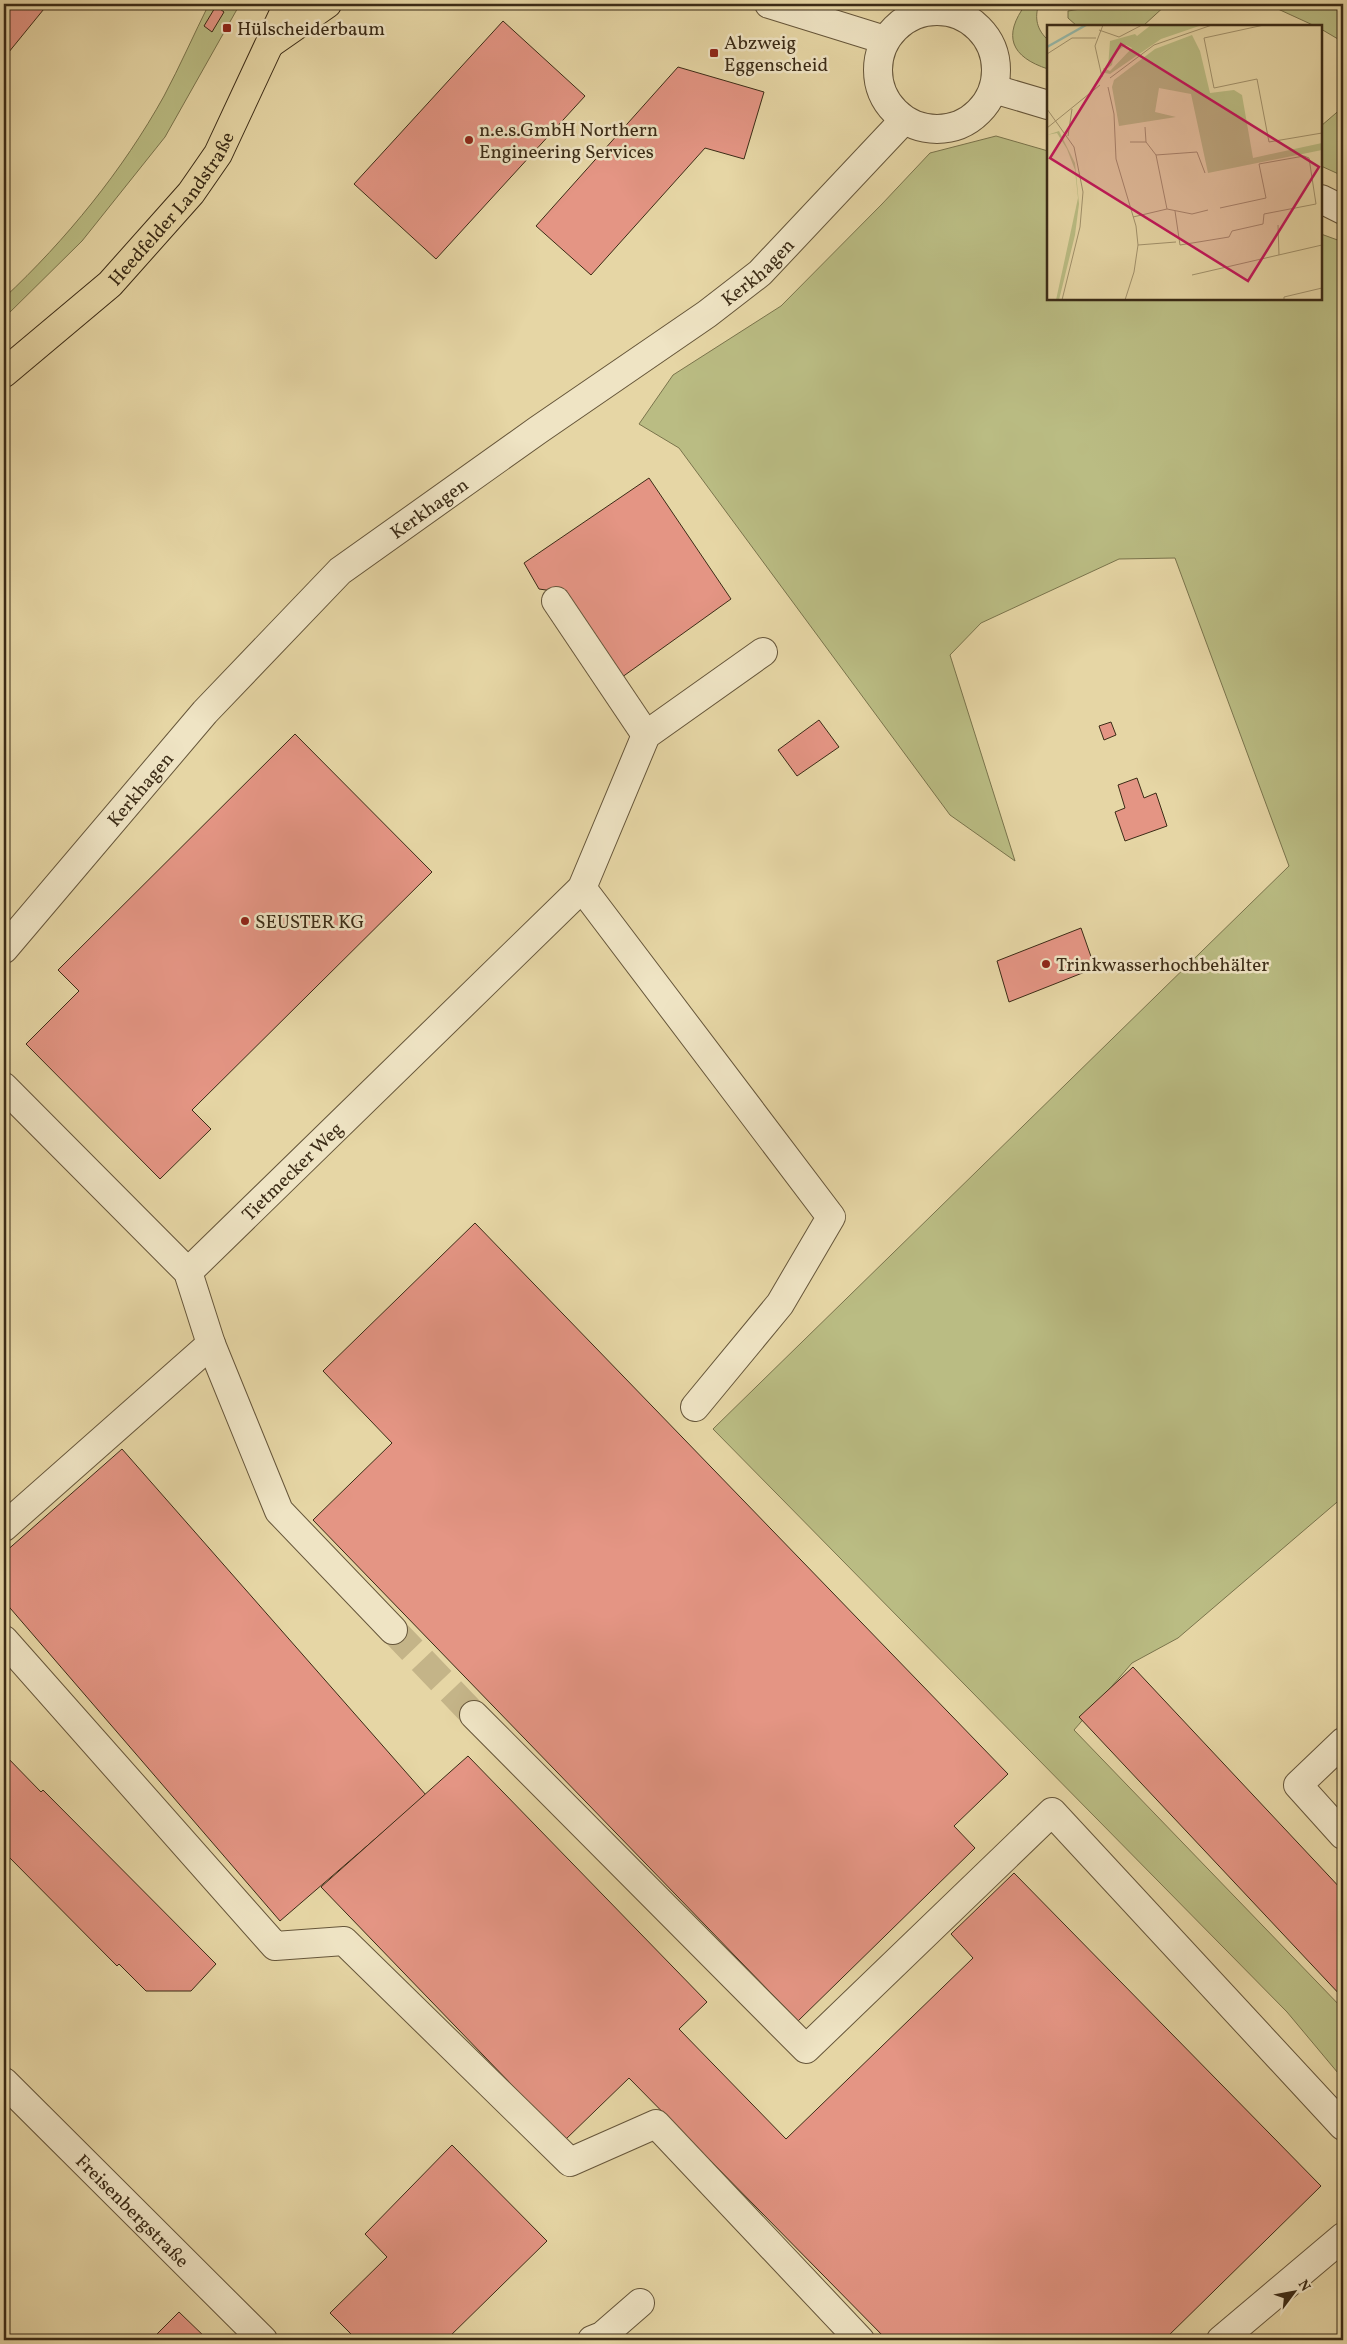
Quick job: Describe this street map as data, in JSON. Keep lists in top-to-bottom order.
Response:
{
  "streets": {
    "main road": ["Heedfelder Landstraße"],
    "street": ["Kerkhagen", "Tietmecker Weg", "Freisenbergstraße"]
  },
  "places": {
    "transit": ["Hülscheiderbaum", "Abzweig Eggenscheid"],
    "other": ["n.e.s.GmbH Northern Engineering Services", "SEUSTER KG", "Trinkwasserhochbehälter"]
  },
  "north": "top right"
}
